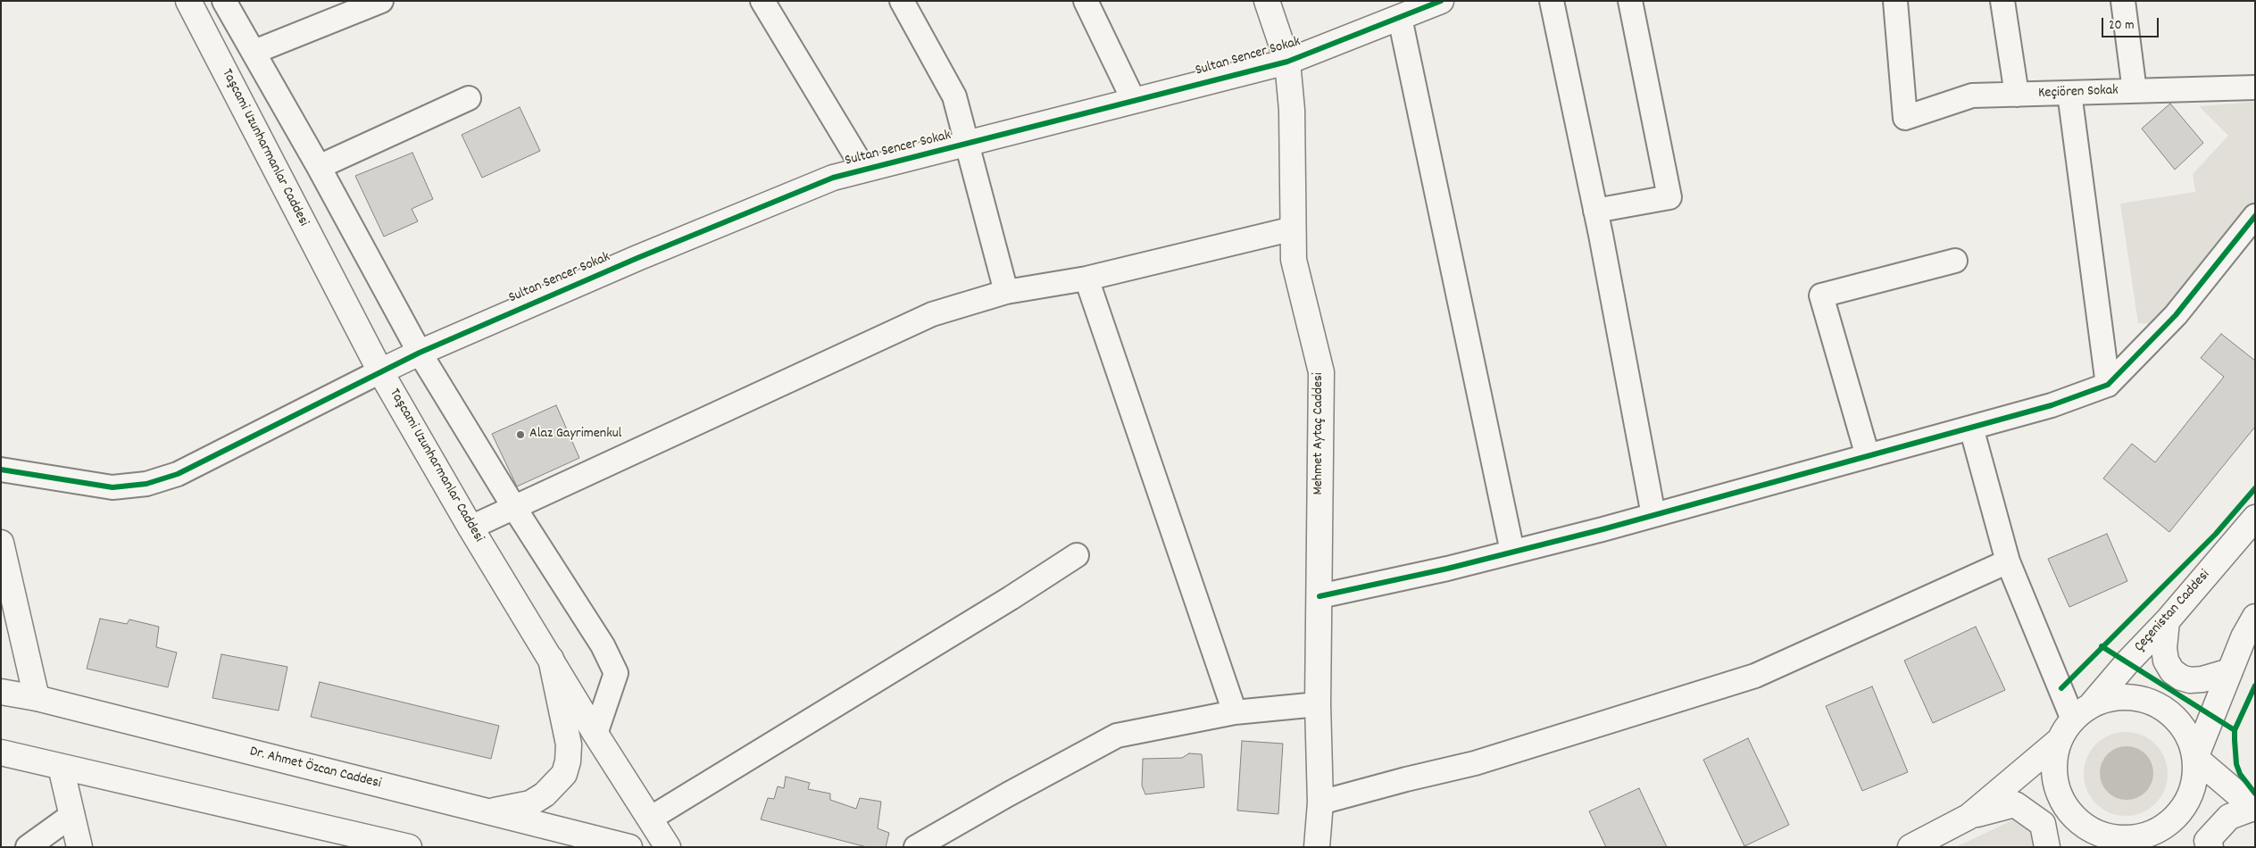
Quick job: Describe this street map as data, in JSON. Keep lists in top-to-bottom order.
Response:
{
  "streets": {
    "main road": [
      "Sultan Sencer Sokak",
      "Taşcami Uzunharmanlar Caddesi",
      "Mehmet Aytaç Caddesi",
      "Çeçenistan Caddesi",
      "Dr. Ahmet Özcan Caddesi"
    ],
    "street": ["Keçiören Sokak"]
  },
  "crossings": [
    ["Sultan Sencer Sokak", "Taşcami Uzunharmanlar Caddesi"],
    ["Sultan Sencer Sokak", "Mehmet Aytaç Caddesi"]
  ],
  "places": ["Alaz Gayrimenkul"],
  "scale_bar": "20 m"
}
